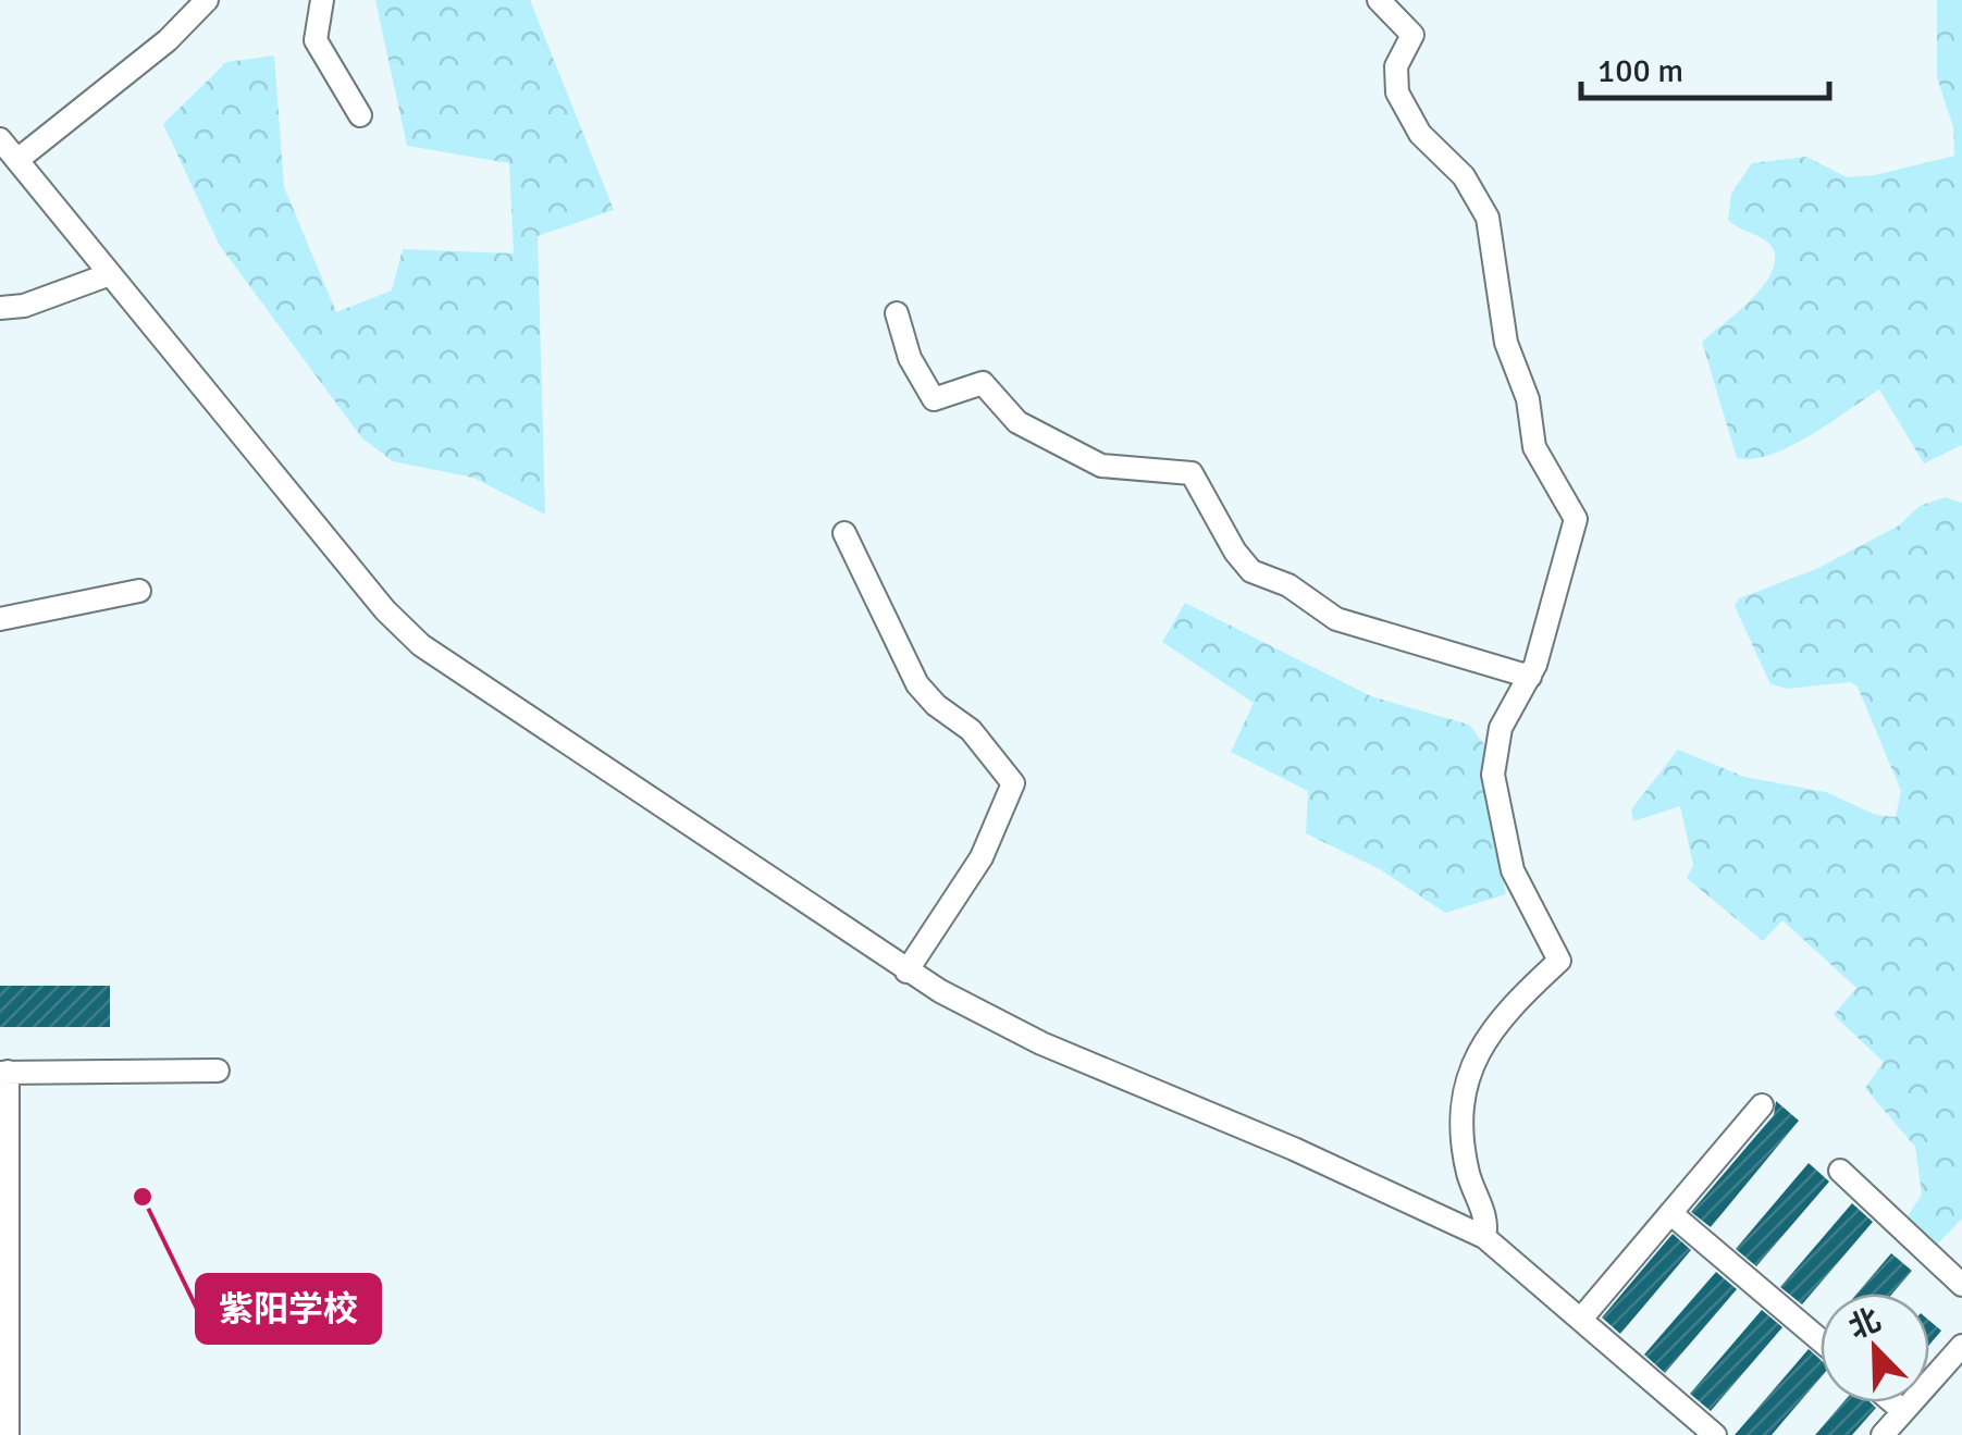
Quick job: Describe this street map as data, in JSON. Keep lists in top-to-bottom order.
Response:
{
  "places": ["紫阳学校"],
  "scale_bar": "100 m",
  "north": "top left"
}
